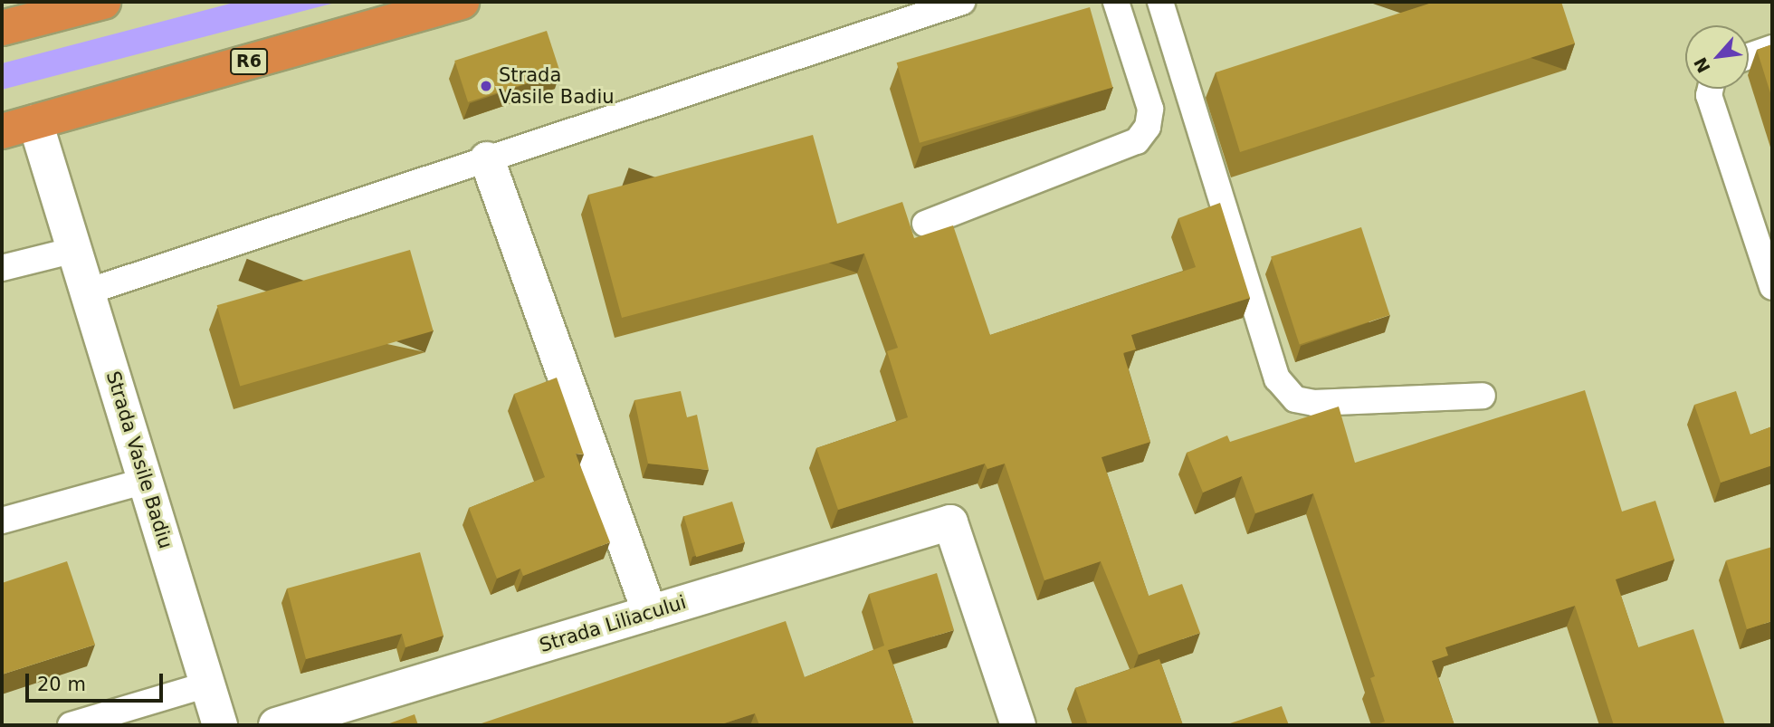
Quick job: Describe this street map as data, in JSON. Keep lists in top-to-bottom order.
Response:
{
  "streets": {
    "highway": ["R6"],
    "street": ["Strada Vasile Badiu", "Strada Liliacului"]
  },
  "crossings": [
    ["R6", "Strada Vasile Badiu"]
  ],
  "places": ["Strada Vasile Badiu"],
  "scale_bar": "20 m",
  "north": "bottom left"
}
